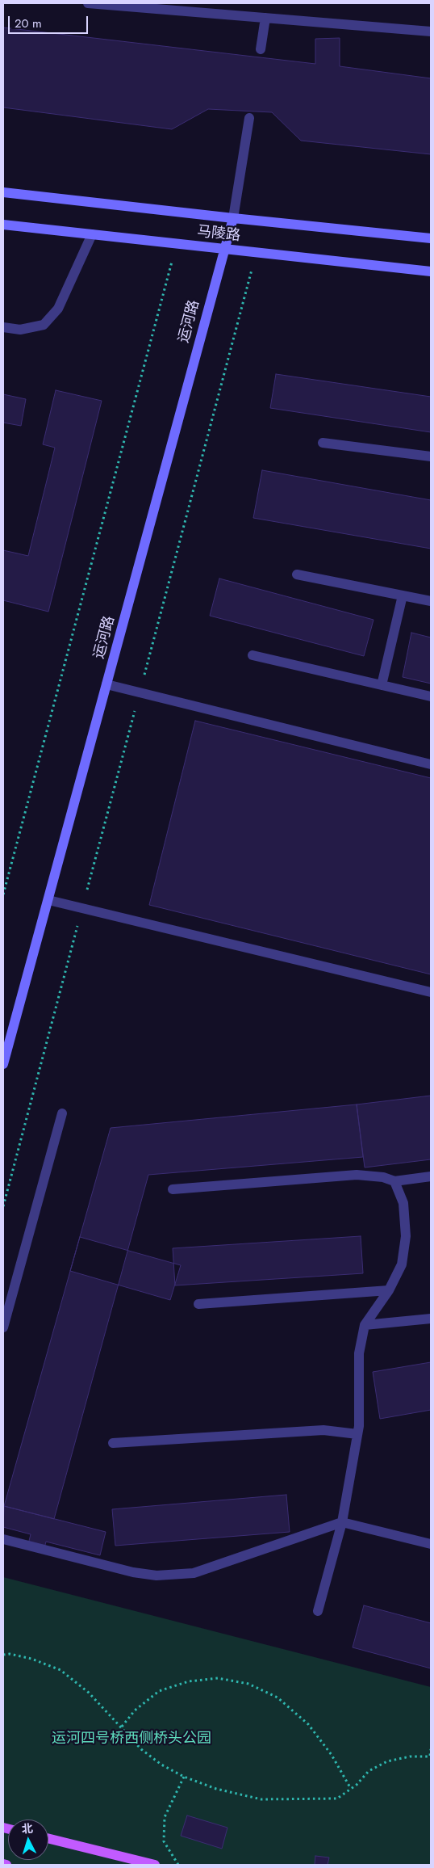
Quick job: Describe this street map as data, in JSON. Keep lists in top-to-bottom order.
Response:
{
  "streets": {
    "street": ["马陵路", "运河路"]
  },
  "crossings": [
    ["马陵路", "运河路"]
  ],
  "parks": ["运河四号桥西侧桥头公园"],
  "scale_bar": "20 m",
  "north": "top"
}
